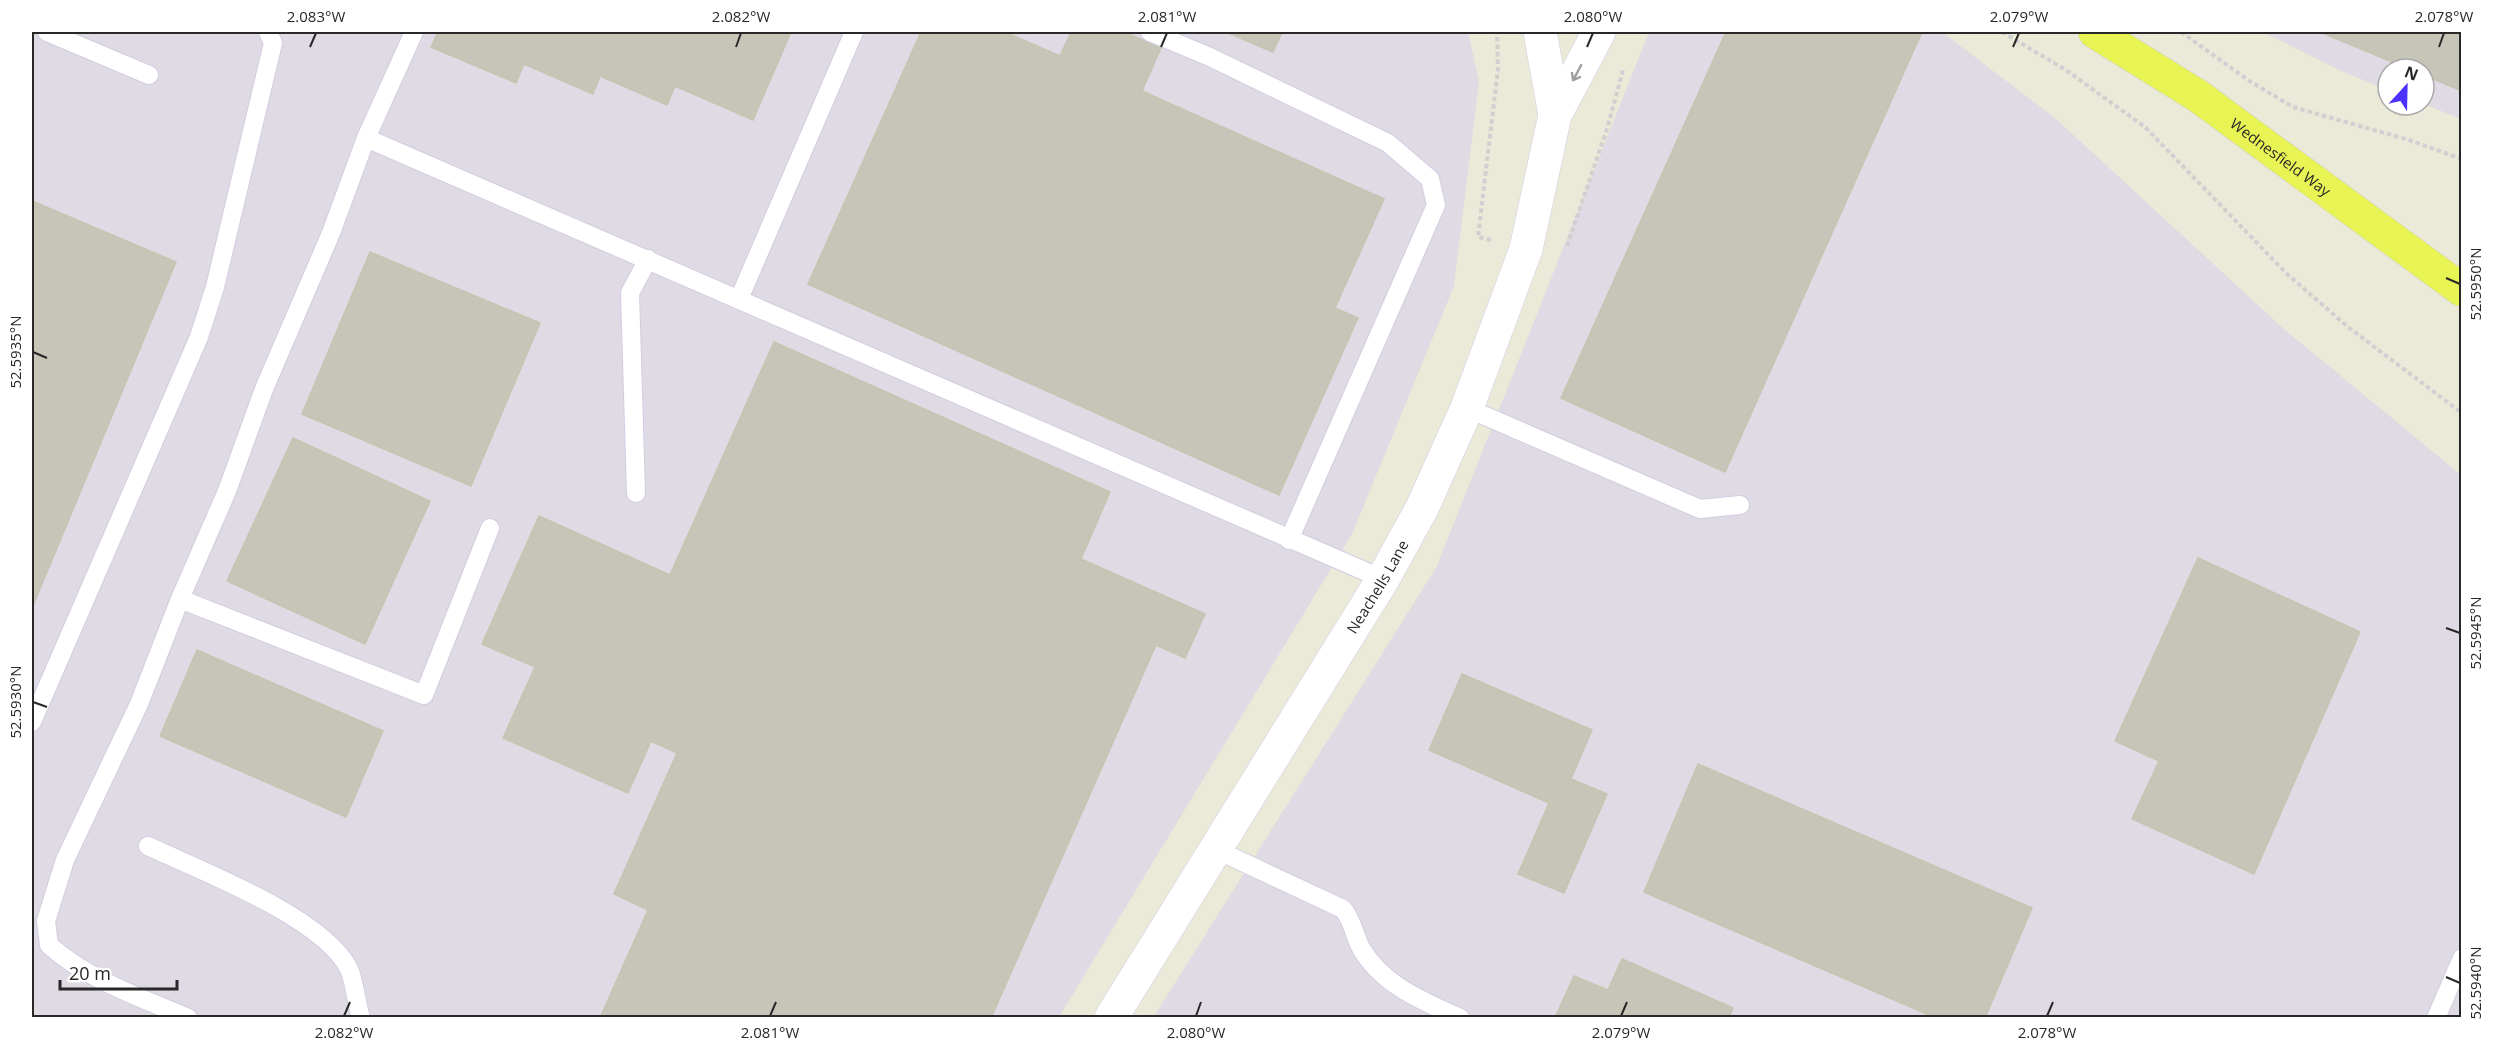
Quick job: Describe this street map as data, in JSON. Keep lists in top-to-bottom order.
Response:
{
  "streets": {
    "main road": ["Wednesfield Way"],
    "street": ["Neachells Lane"]
  },
  "scale_bar": "20 m",
  "north": "top",
  "coordinates": [
    "2.083°W",
    "2.082°W",
    "2.081°W",
    "2.080°W",
    "2.079°W",
    "2.078°W",
    "52.5950°N",
    "52.5935°N",
    "52.5945°N",
    "52.5930°N",
    "52.5940°N"
  ]
}
